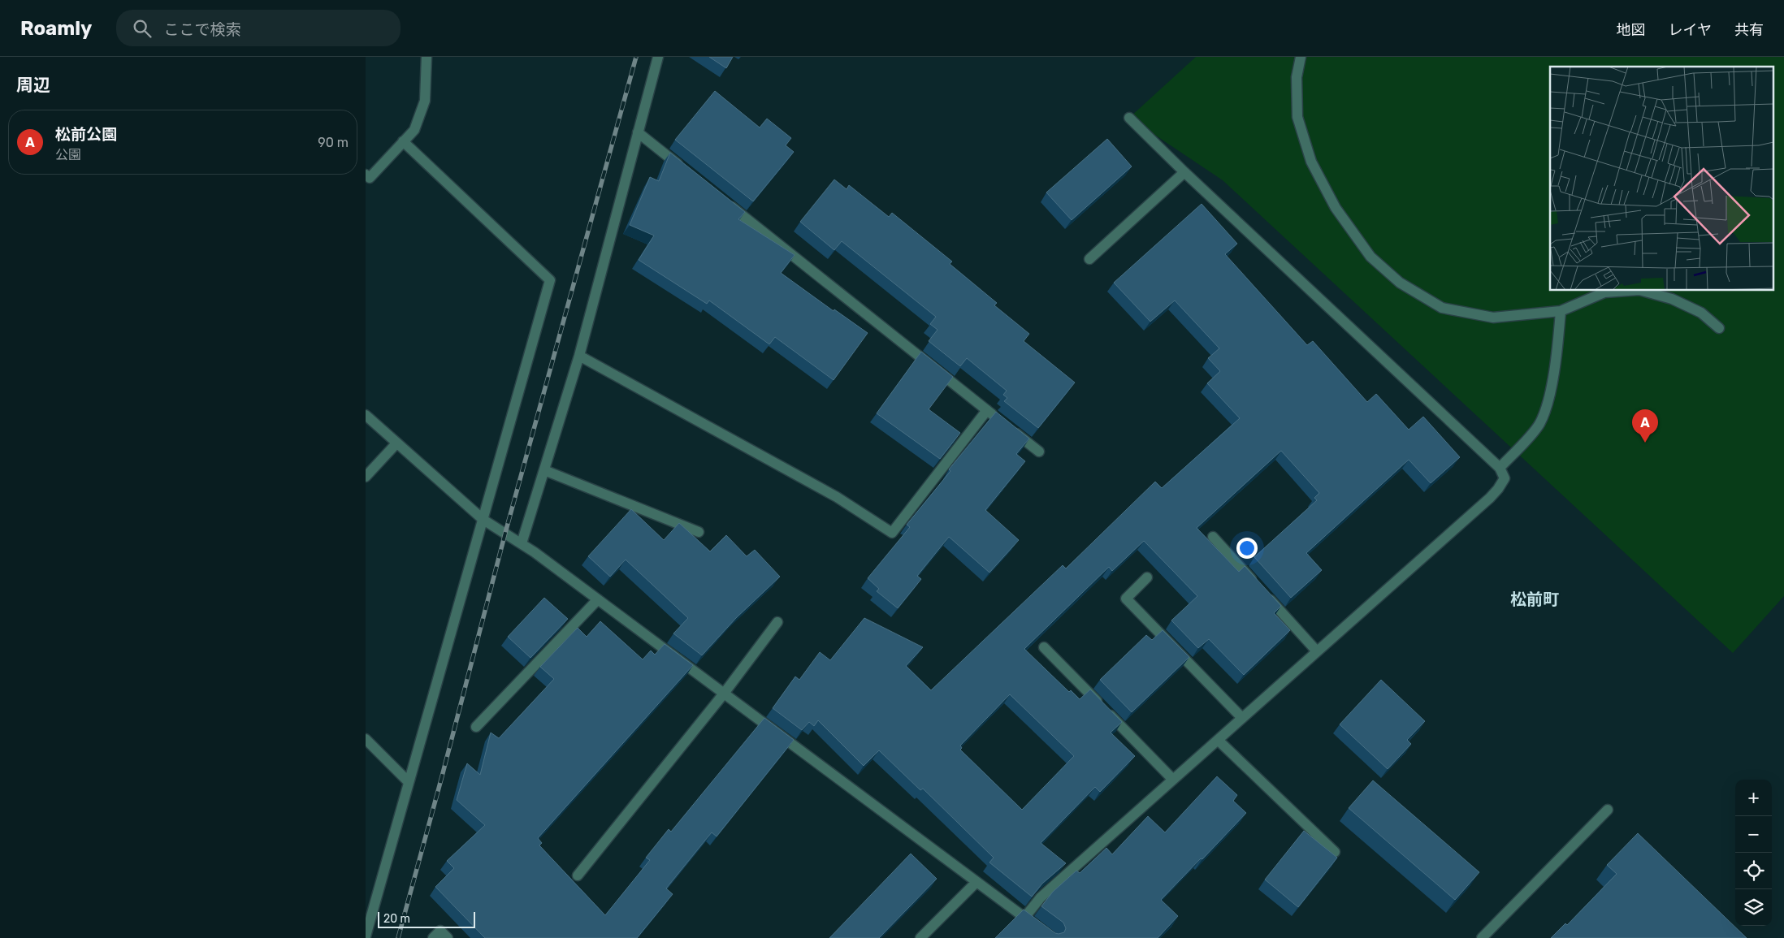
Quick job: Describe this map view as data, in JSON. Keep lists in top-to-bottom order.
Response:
{
  "districts": ["松前町"],
  "scale_bar": "20 m",
  "page": {
    "header": "Roamly",
    "search": "ここで検索",
    "nav": ["地図", "レイヤ", "共有"],
    "heading": "周辺",
    "list": [
      {
        "mark": "A",
        "name": "松前公園",
        "note": "公園",
        "value": "90 m"
      }
    ],
    "pins": "A",
    "map_buttons": ["+", "−"],
    "scale": "20 m"
  }
}
